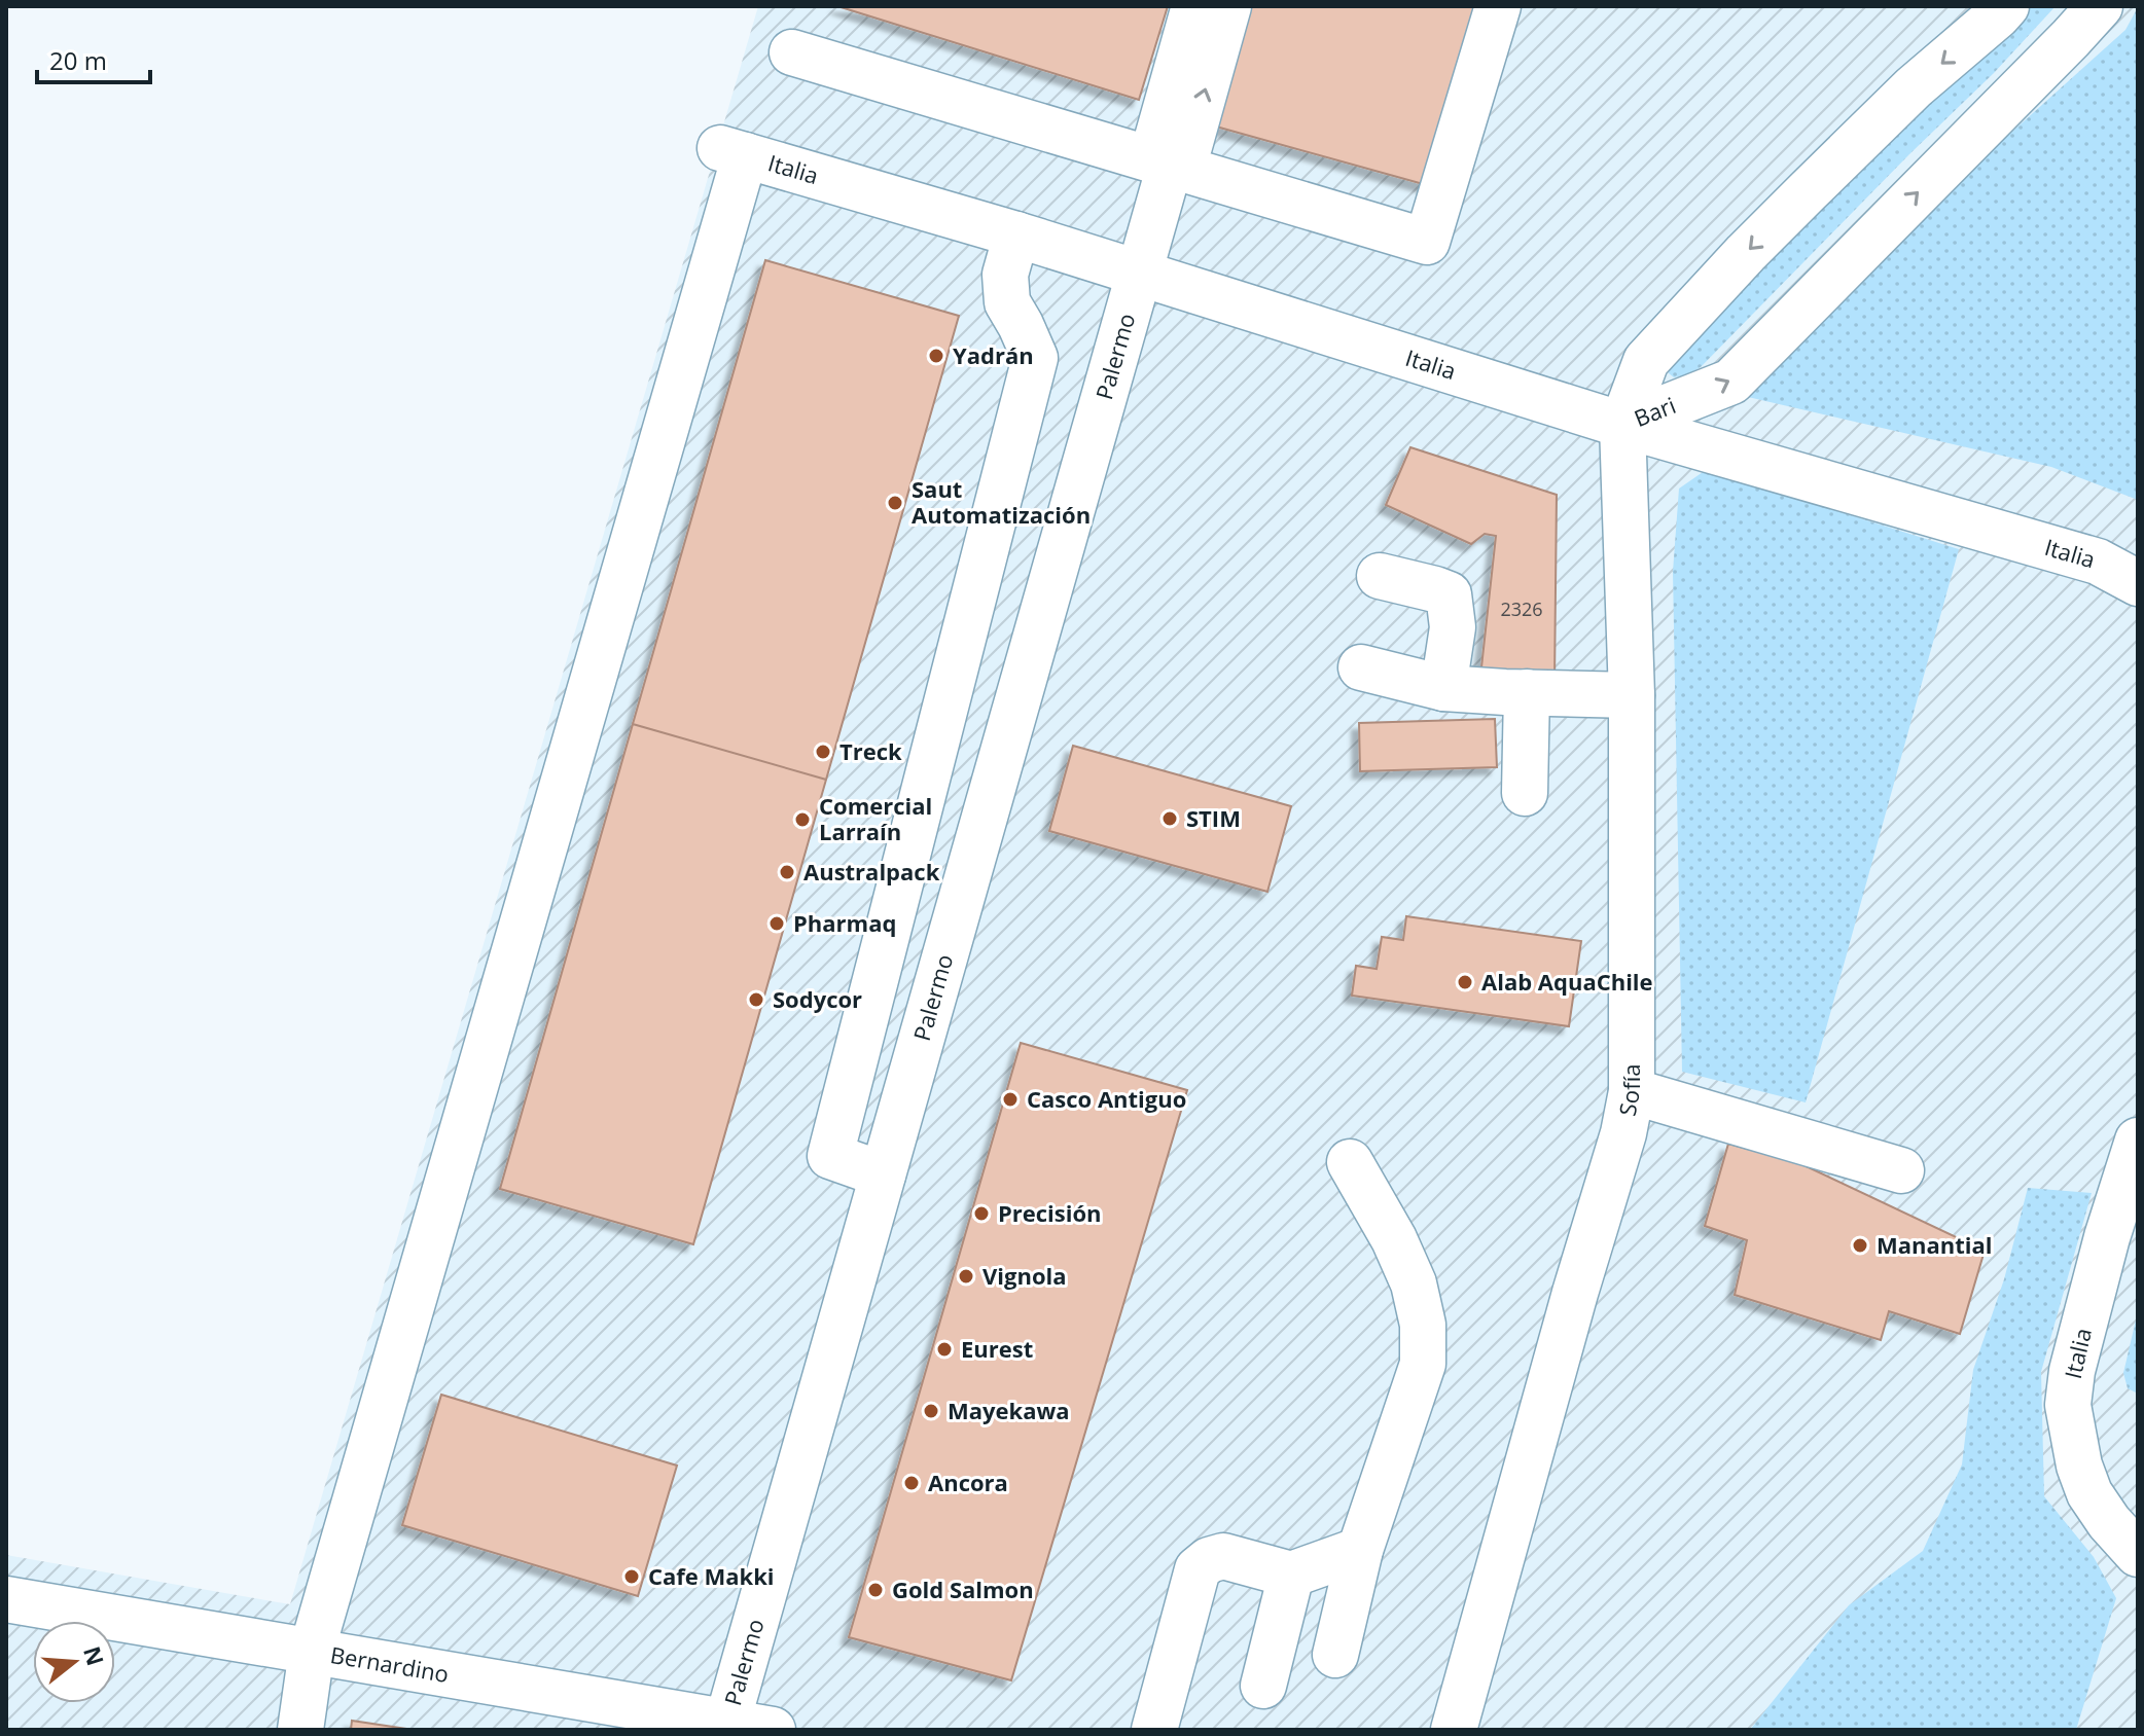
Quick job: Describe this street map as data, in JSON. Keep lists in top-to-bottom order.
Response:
{
  "streets": {
    "street": [
      "Italia",
      "Palermo",
      "Bari",
      "Sofía",
      "Bernardino"
    ]
  },
  "crossings": [
    ["Italia", "Palermo"],
    ["Italia", "Bari"],
    ["Italia", "Sofía"],
    ["Italia", "Bernardino"],
    ["Palermo", "Bernardino"],
    ["Bari", "Sofía"]
  ],
  "places": [
    "Yadrán",
    "Saut Automatización",
    "Treck",
    "STIM",
    "Comercial Larraín",
    "Australpack",
    "Pharmaq",
    "Alab AquaChile",
    "Sodycor",
    "Casco Antiguo",
    "Precisión",
    "Manantial",
    "Vignola",
    "Eurest",
    "Mayekawa",
    "Ancora",
    "Cafe Makki",
    "Gold Salmon"
  ],
  "house_numbers": ["2326"],
  "scale_bar": "20 m",
  "north": "right"
}
